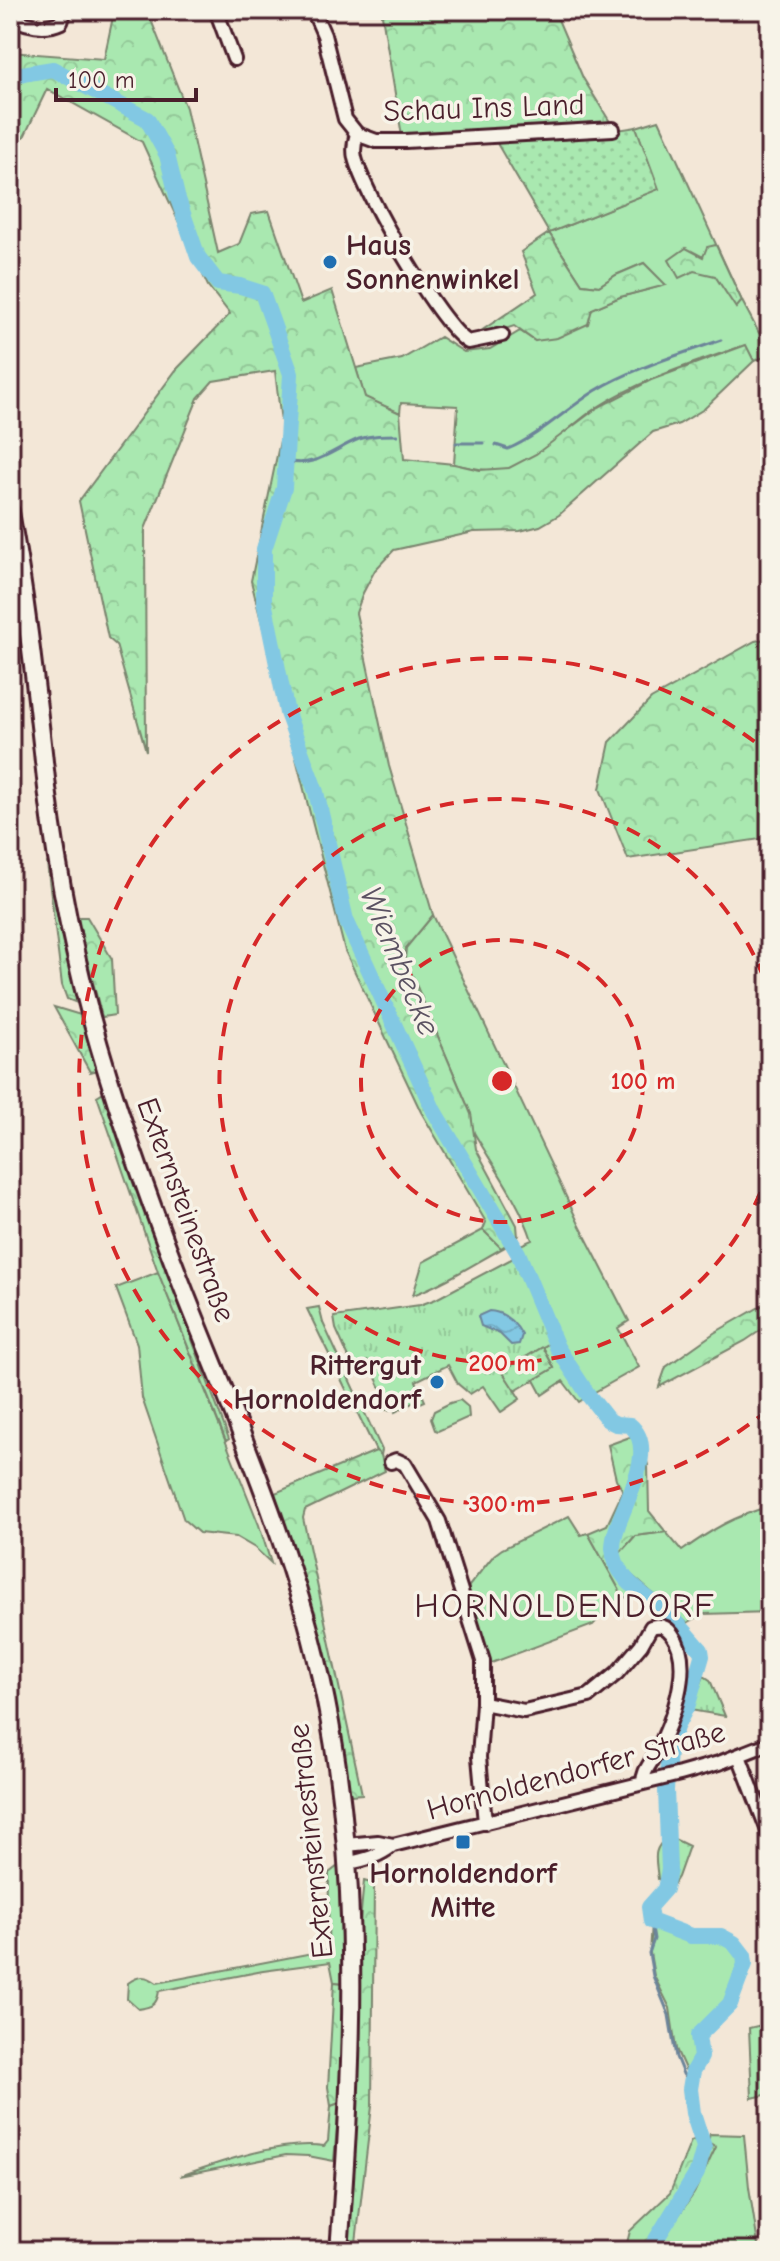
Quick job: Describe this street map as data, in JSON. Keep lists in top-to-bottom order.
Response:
{
  "streets": {
    "main road": ["Externsteinestraße"],
    "street": ["Schau Ins Land", "Hornoldendorfer Straße"]
  },
  "crossings": [
    ["Externsteinestraße", "Hornoldendorfer Straße"]
  ],
  "districts": ["HORNOLDENDORF"],
  "water": ["Wiembecke"],
  "places": {
    "other": ["Haus Sonnenwinkel", "Rittergut Hornoldendorf"],
    "transit": ["Hornoldendorf Mitte"]
  },
  "scale_bar": "100 m",
  "rings": ["100 m", "200 m", "300 m"]
}
